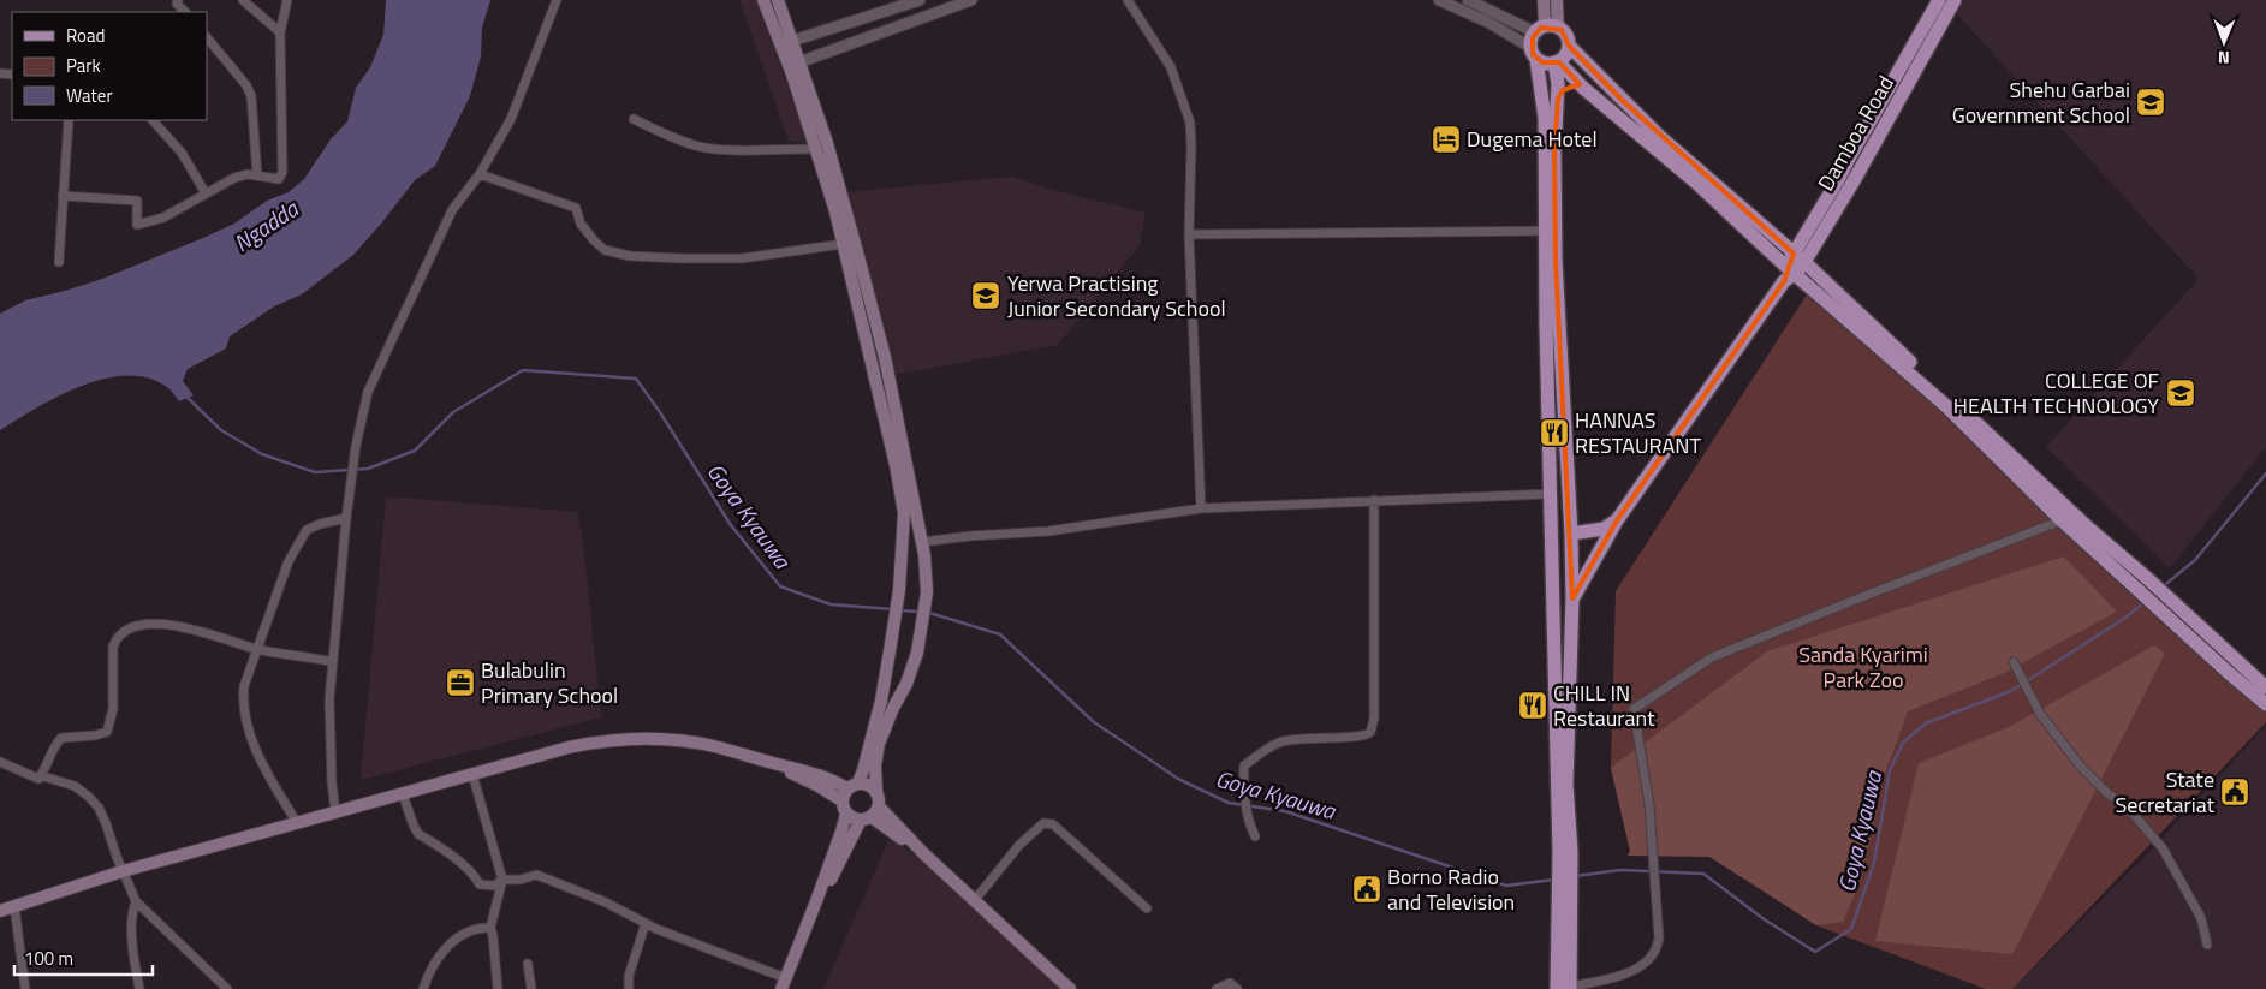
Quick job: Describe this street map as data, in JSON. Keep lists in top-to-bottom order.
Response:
{
  "streets": {
    "main road": ["Damboa Road"]
  },
  "water": ["Ngadda", "Goya Kyauwa"],
  "parks": ["Sanda Kyarimi Park Zoo"],
  "places": {
    "school or university": ["Shehu Garbai Government School", "Yerwa Practising Junior Secondary School", "COLLEGE OF HEALTH TECHNOLOGY"],
    "hotel": ["Dugema Hotel"],
    "restaurant": ["HANNAS RESTAURANT", "CHILL IN Restaurant"],
    "office": ["Bulabulin Primary School"],
    "public building": ["State Secretariat", "Borno Radio and Television"]
  },
  "legend": ["Road", "Park", "Water"],
  "scale_bar": "100 m",
  "north": "bottom"
}
